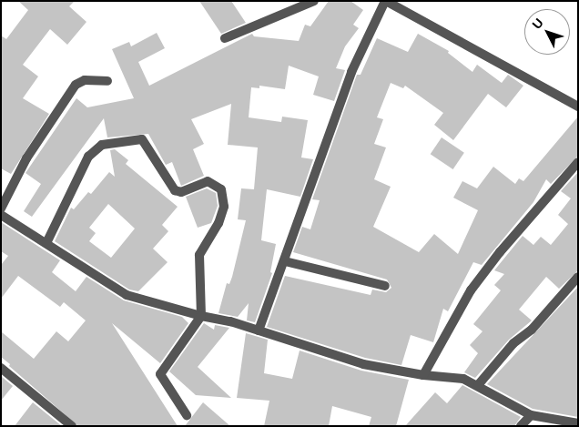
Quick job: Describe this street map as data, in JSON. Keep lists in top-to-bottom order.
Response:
{
  "north": "top left"
}
